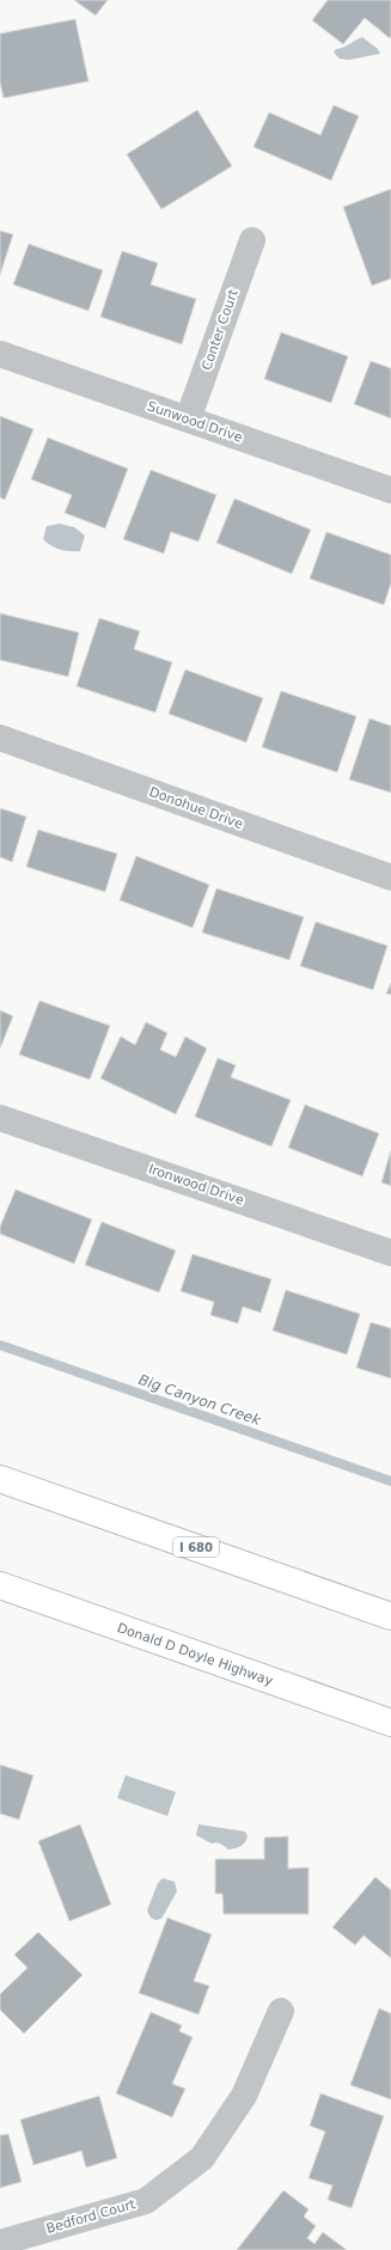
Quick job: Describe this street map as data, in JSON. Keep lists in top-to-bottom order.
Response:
{
  "streets": {
    "highway": ["I 680", "Donald D Doyle Highway"],
    "street": [
      "Conter Court",
      "Sunwood Drive",
      "Donohue Drive",
      "Ironwood Drive",
      "Bedford Court"
    ]
  },
  "crossings": [
    ["Conter Court", "Sunwood Drive"]
  ],
  "water": ["Big Canyon Creek"]
}
